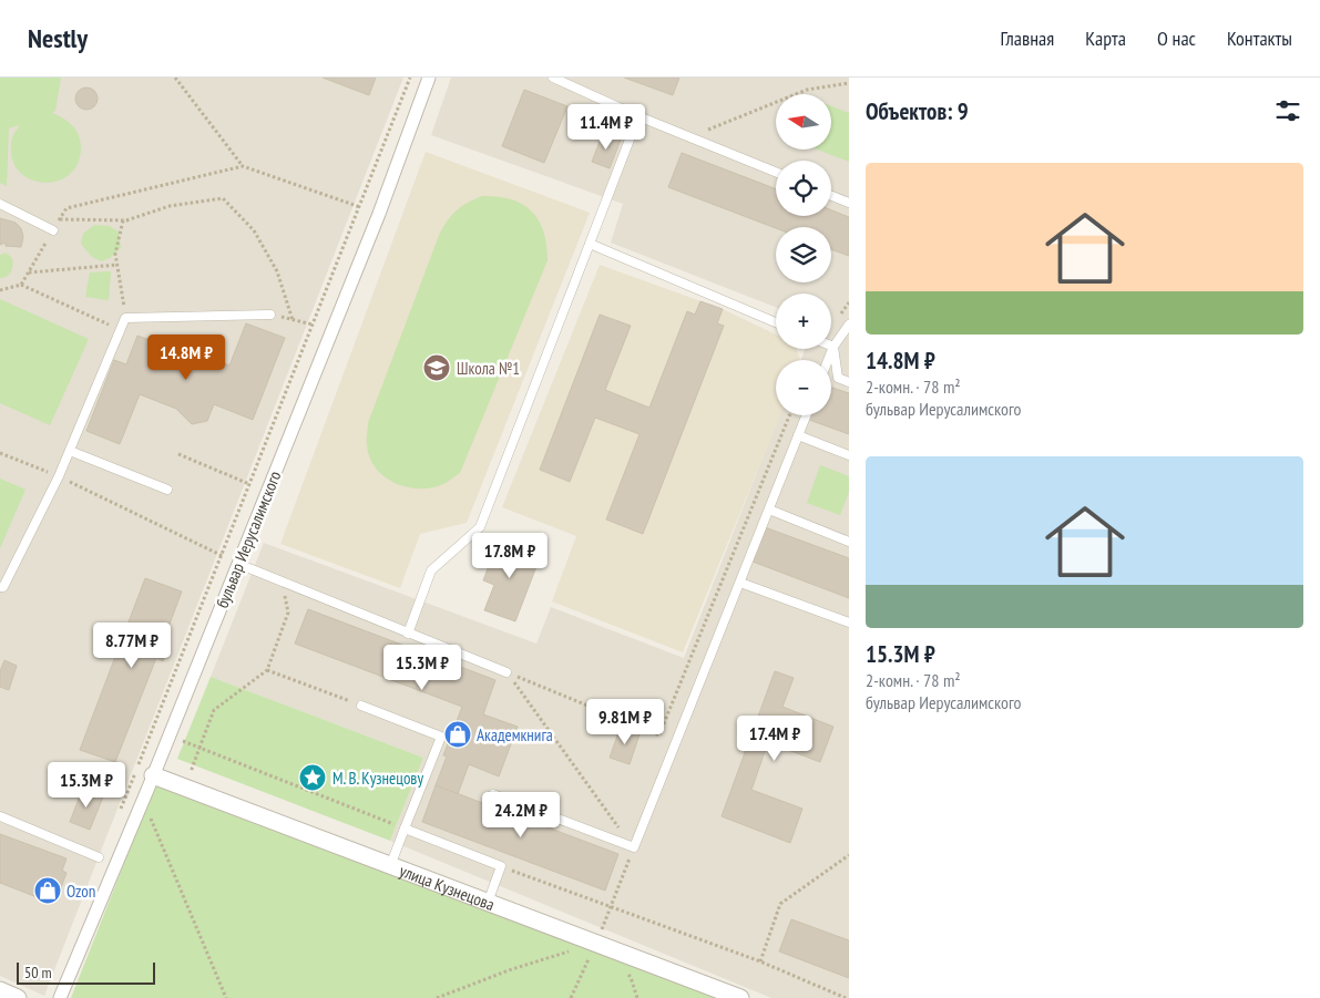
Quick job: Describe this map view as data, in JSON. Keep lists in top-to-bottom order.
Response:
{
  "streets": {
    "street": ["бульвар Иерусалимского", "улица Кузнецова"]
  },
  "crossings": [
    ["бульвар Иерусалимского", "улица Кузнецова"]
  ],
  "places": {
    "school or university": ["Школа №1"],
    "shop": ["Академкнига", "Ozon"],
    "place": ["М. В. Кузнецову"]
  },
  "scale_bar": "50 m",
  "north": "left",
  "page": {
    "header": "Nestly",
    "nav": [
      "Главная",
      "Карта",
      "О нас",
      "Контакты"
    ],
    "heading": "Объектов: 9",
    "map_buttons": ["+", "−"],
    "price": [
      "11.4M ₽",
      "14.8M ₽",
      "17.8M ₽",
      "8.77M ₽",
      "15.3M ₽",
      "9.81M ₽",
      "17.4M ₽",
      "15.3M ₽",
      "24.2M ₽"
    ],
    "list": [
      {
        "name": "14.8M ₽",
        "note": "2-комн. · 78 m² · бульвар Иерусалимского"
      },
      {
        "name": "15.3M ₽",
        "note": "2-комн. · 78 m² · бульвар Иерусалимского"
      }
    ],
    "scale": "50 m"
  }
}
